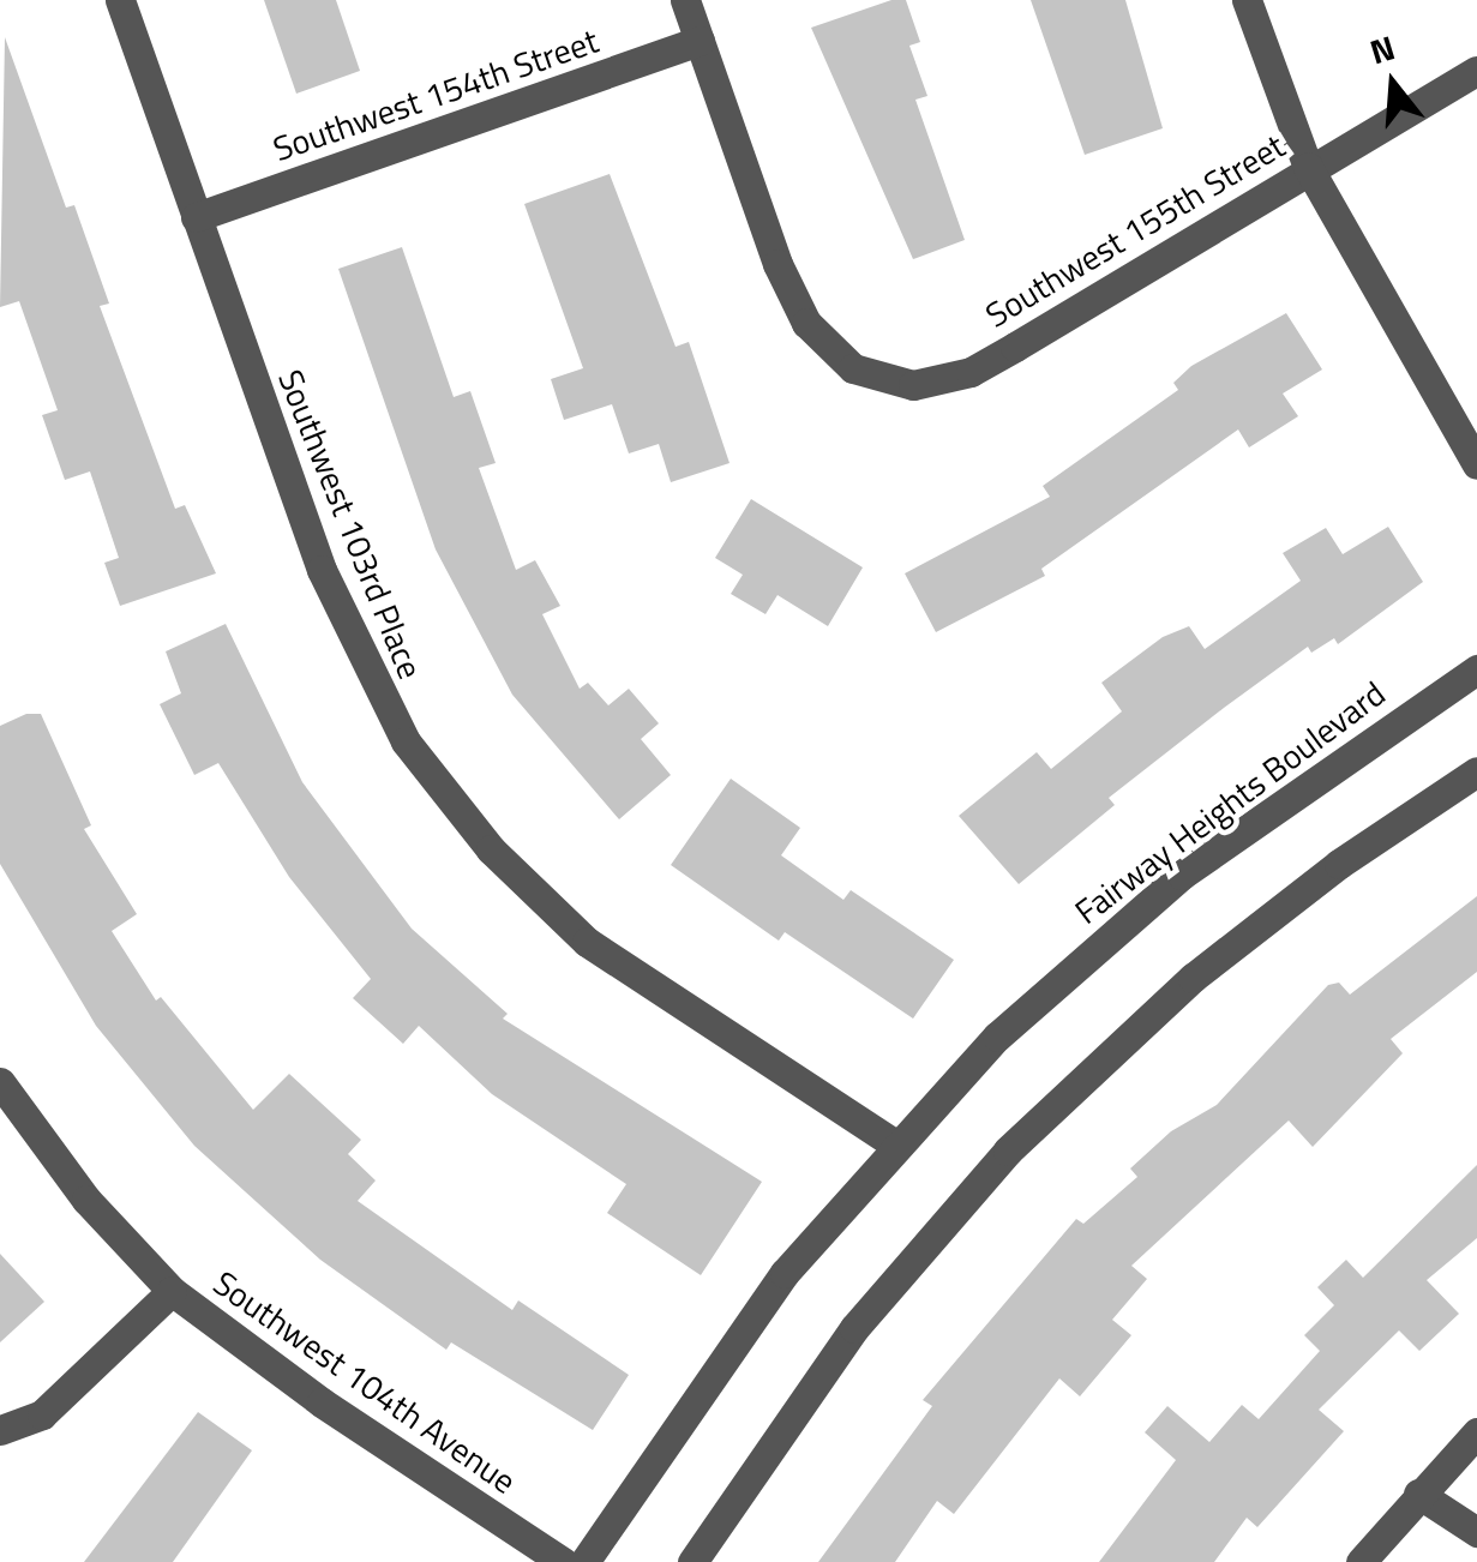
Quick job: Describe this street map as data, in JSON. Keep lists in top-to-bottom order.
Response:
{
  "streets": {
    "street": [
      "Southwest 154th Street",
      "Southwest 155th Street",
      "Southwest 103rd Place",
      "Fairway Heights Boulevard",
      "Southwest 104th Avenue"
    ]
  },
  "crossings": [
    ["Southwest 154th Street", "Southwest 155th Street"],
    ["Southwest 154th Street", "Southwest 103rd Place"],
    ["Southwest 103rd Place", "Fairway Heights Boulevard"]
  ],
  "north": "top"
}
